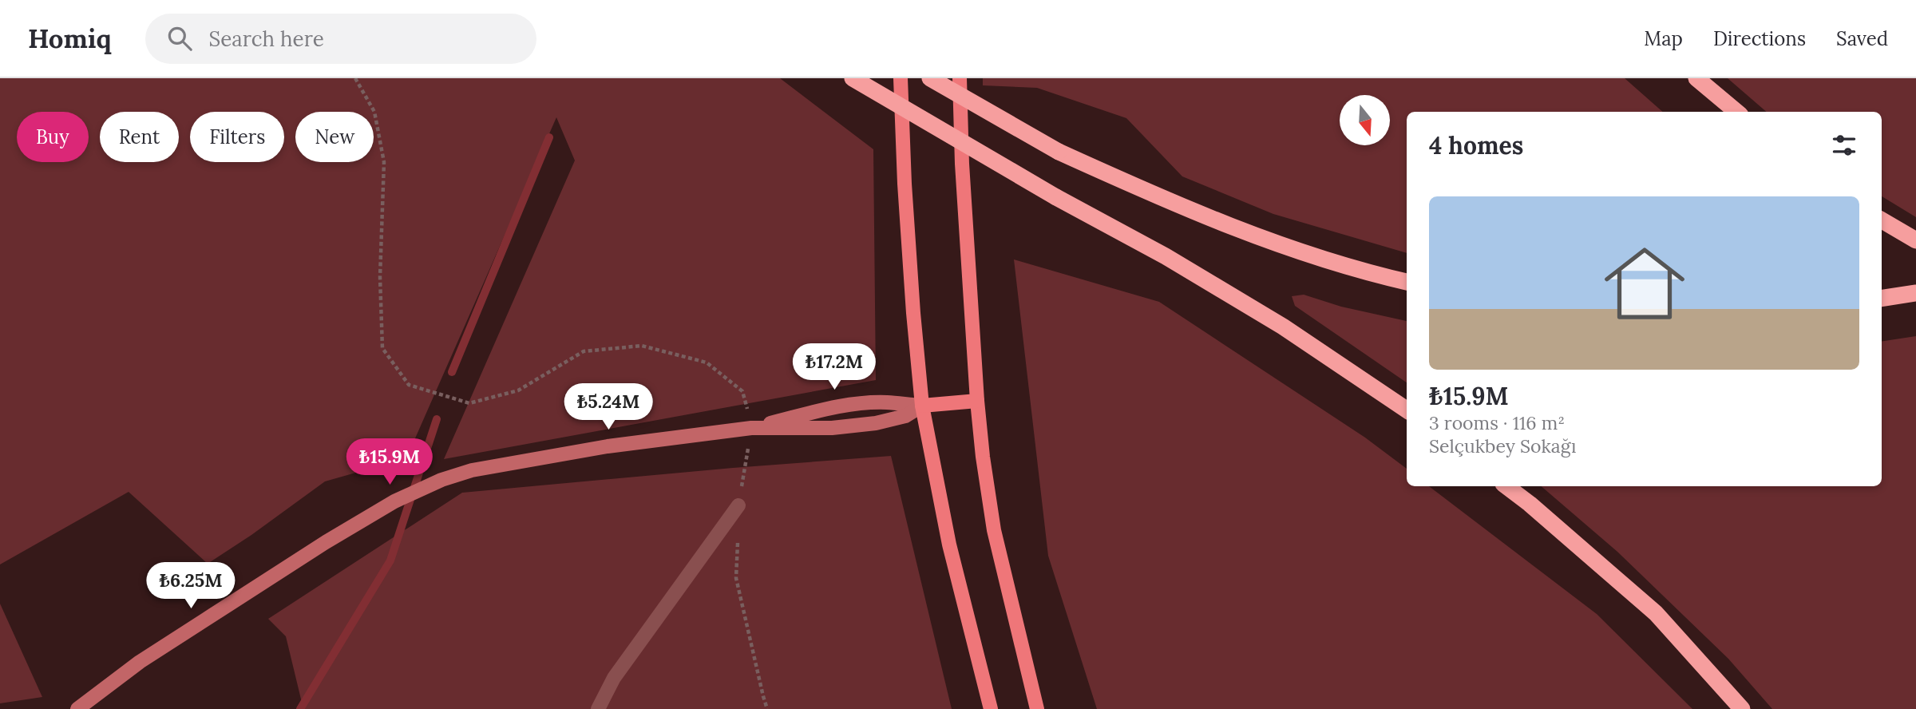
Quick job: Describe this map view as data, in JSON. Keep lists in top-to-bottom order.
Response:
{
  "north": "bottom",
  "page": {
    "header": "Homiq",
    "search": "Search here",
    "nav": ["Map", "Directions", "Saved"],
    "chip": [
      "Buy",
      "Rent",
      "Filters",
      "New"
    ],
    "heading": "4 homes",
    "list": [
      {
        "name": "₺15.9M",
        "note": "3 rooms · 116 m² · Selçukbey Sokağı"
      }
    ],
    "price": [
      "₺17.2M",
      "₺5.24M",
      "₺15.9M",
      "₺6.25M"
    ]
  }
}
